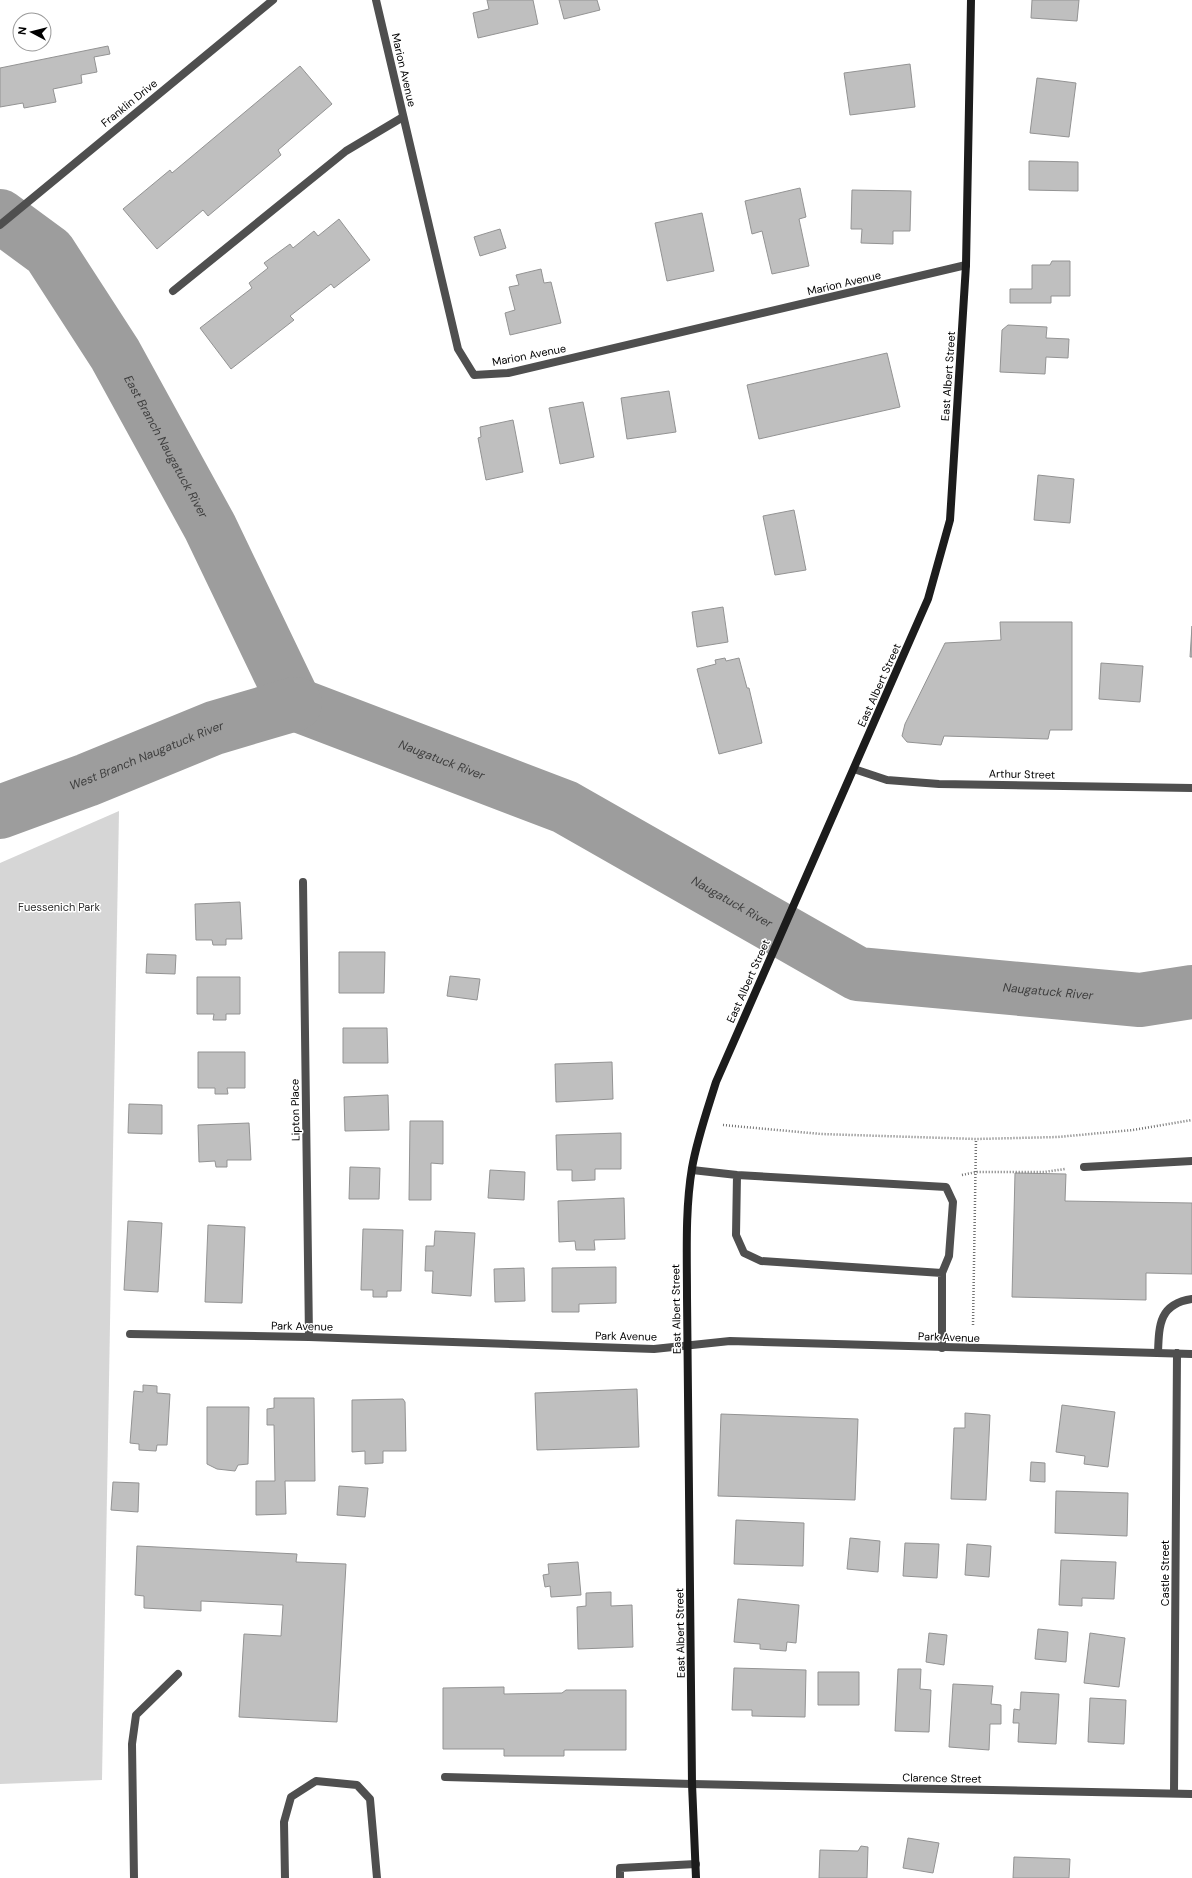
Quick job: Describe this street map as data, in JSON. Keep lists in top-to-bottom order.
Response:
{
  "streets": {
    "main road": ["East Albert Street"],
    "street": [
      "Marion Avenue",
      "Franklin Drive",
      "Arthur Street",
      "Lipton Place",
      "Park Avenue",
      "Castle Street",
      "Clarence Street"
    ]
  },
  "crossings": [
    ["Marion Avenue", "East Albert Street"],
    ["East Albert Street", "Arthur Street"],
    ["East Albert Street", "Park Avenue"],
    ["East Albert Street", "Clarence Street"],
    ["Lipton Place", "Park Avenue"],
    ["Park Avenue", "Castle Street"],
    ["Castle Street", "Clarence Street"]
  ],
  "water": ["East Branch Naugatuck River", "West Branch Naugatuck River", "Naugatuck River"],
  "parks": ["Fuessenich Park"],
  "north": "left"
}
